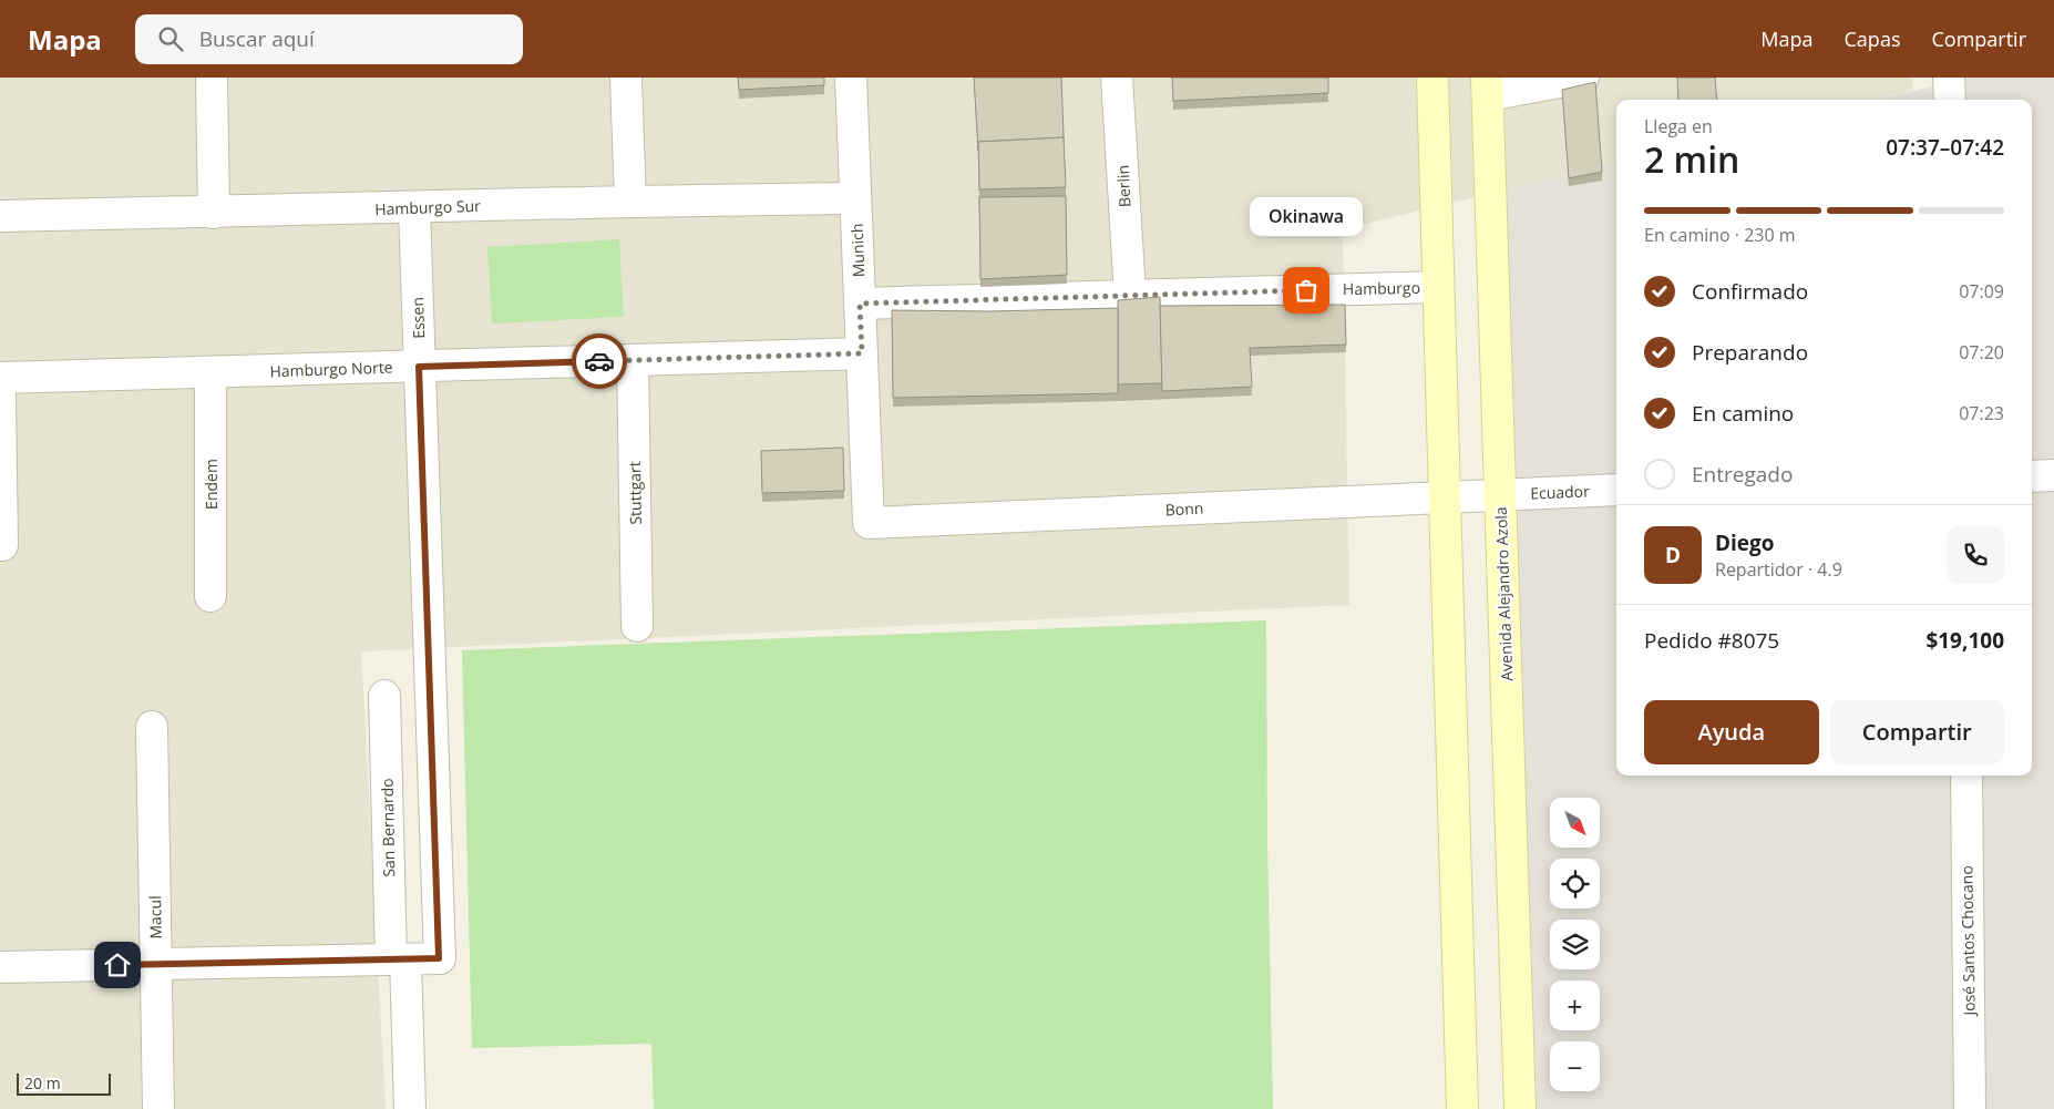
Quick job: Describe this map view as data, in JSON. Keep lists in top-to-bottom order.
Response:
{
  "streets": {
    "main road": ["Avenida Alejandro Azola"],
    "street": [
      "Berlin",
      "Hamburgo Sur",
      "Munich",
      "Hamburgo",
      "Essen",
      "Hamburgo Norte",
      "Endem",
      "Ecuador",
      "Stuttgart",
      "Bonn",
      "San Bernardo",
      "Macul",
      "José Santos Chocano"
    ]
  },
  "crossings": [
    ["Berlin", "Hamburgo"],
    ["Hamburgo Sur", "Munich"],
    ["Hamburgo Sur", "Essen"],
    ["Munich", "Hamburgo"],
    ["Munich", "Hamburgo Norte"],
    ["Munich", "Bonn"],
    ["Essen", "Hamburgo Norte"],
    ["Essen", "San Bernardo"],
    ["Hamburgo Norte", "Endem"],
    ["Hamburgo Norte", "Stuttgart"],
    ["Ecuador", "Bonn"],
    ["Ecuador", "Avenida Alejandro Azola"],
    ["Bonn", "Avenida Alejandro Azola"]
  ],
  "places": ["Okinawa"],
  "scale_bar": "20 m",
  "north": "bottom right",
  "page": {
    "header": "Mapa",
    "search": "Buscar aquí",
    "nav": ["Mapa", "Capas", "Compartir"],
    "heading": ["2 min", "Llega en", "07:37–07:42"],
    "panel": [
      "Diego",
      "Repartidor · 4.9",
      "Pedido #8075",
      "$19,100"
    ],
    "bar": "En camino · 230 m",
    "bubble": "Okinawa",
    "list": [
      ["Confirmado", "07:09"],
      ["Preparando", "07:20"],
      ["En camino", "07:23"],
      "Entregado"
    ],
    "round": "D",
    "buttons": ["Ayuda", "Compartir"],
    "map_buttons": ["+", "−"],
    "scale": "20 m"
  }
}
